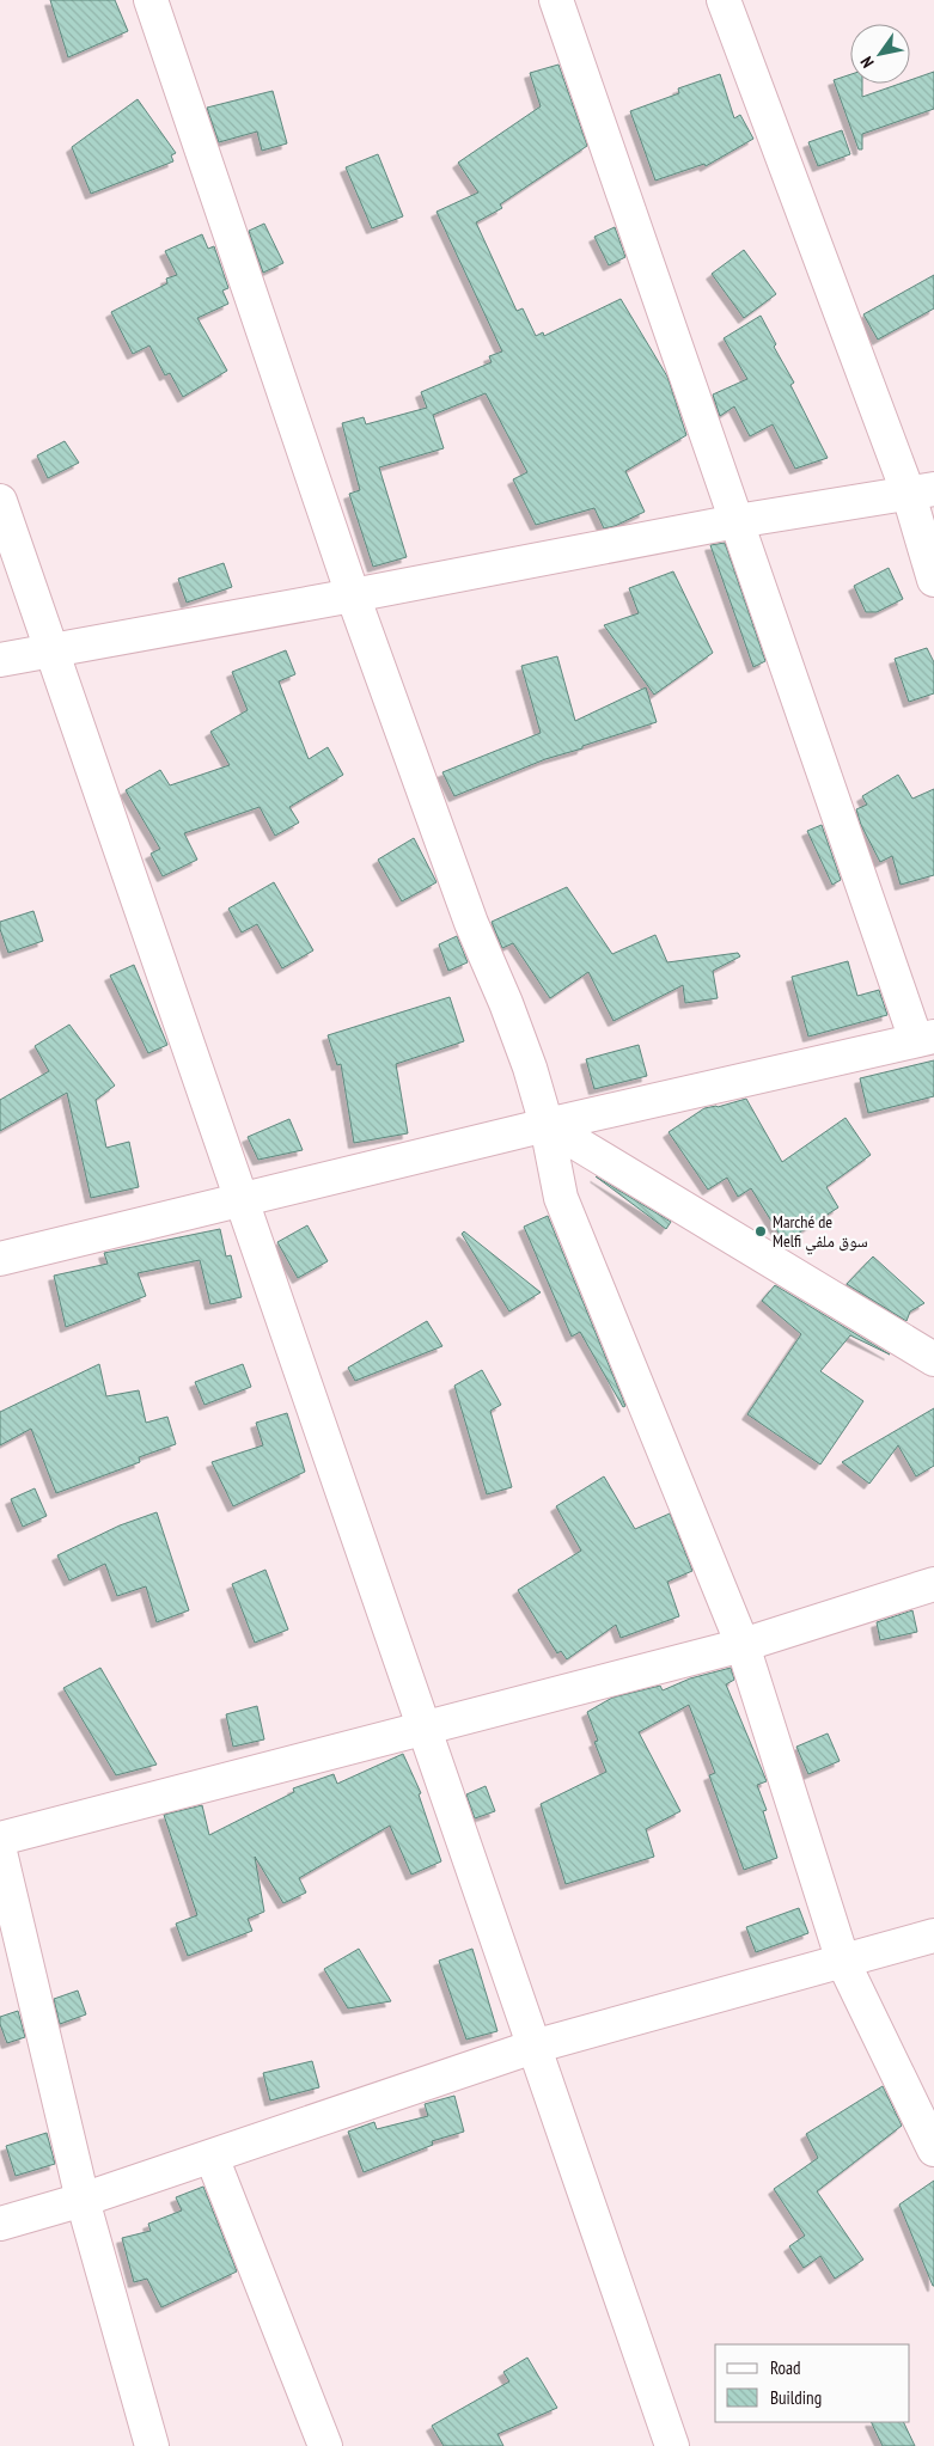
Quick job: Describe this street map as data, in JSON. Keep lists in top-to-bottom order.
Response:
{
  "places": ["Marché de Melfi سوق ملفي"],
  "legend": ["Road", "Building"],
  "north": "bottom left"
}
